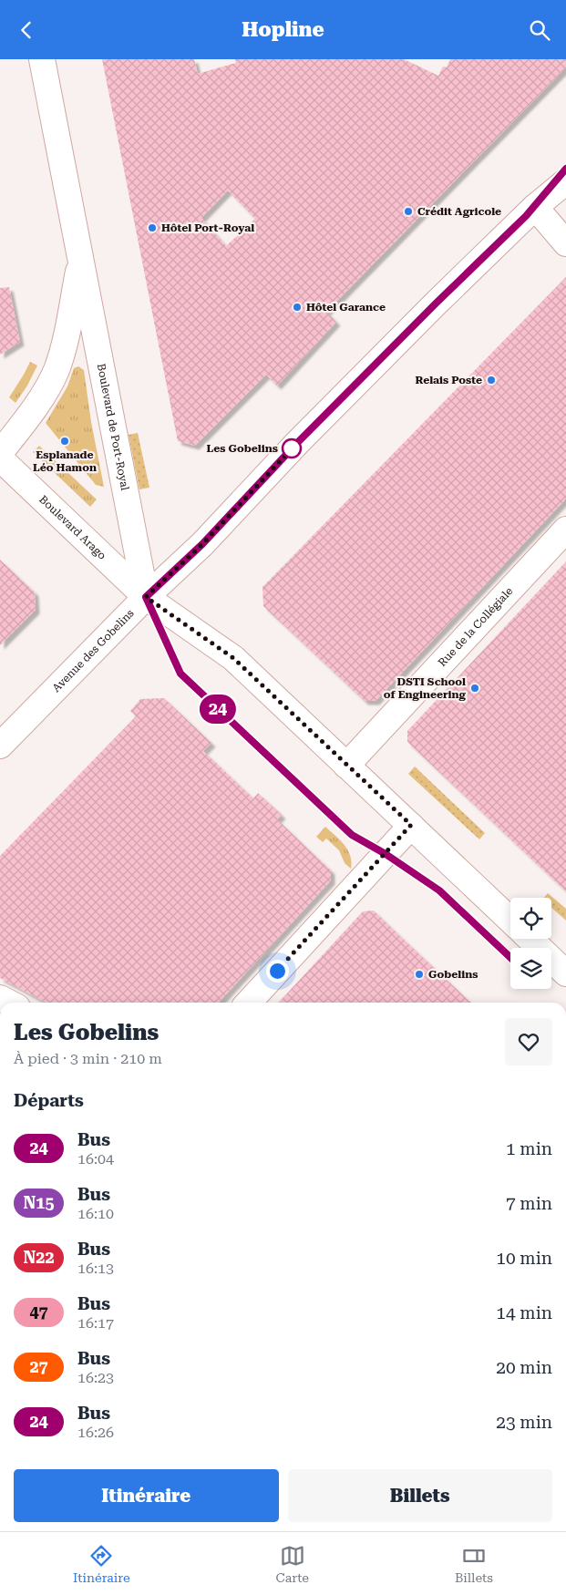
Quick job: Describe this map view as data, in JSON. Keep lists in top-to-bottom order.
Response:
{
  "streets": {
    "main road": [
      "Boulevard de Port-Royal",
      "Boulevard Arago",
      "Rue de la Collégiale",
      "Avenue des Gobelins"
    ]
  },
  "crossings": [
    ["Boulevard de Port-Royal", "Boulevard Arago"],
    ["Boulevard de Port-Royal", "Avenue des Gobelins"],
    ["Boulevard Arago", "Rue de la Collégiale"],
    ["Boulevard Arago", "Avenue des Gobelins"]
  ],
  "places": [
    "Crédit Agricole",
    "Hôtel Port-Royal",
    "Hôtel Garance",
    "Relais Poste",
    "Esplanade Léo Hamon",
    "Les Gobelins",
    "DSTI School of Engineering",
    "Gobelins"
  ],
  "lines": ["bus line 24"],
  "page": {
    "header": "Hopline",
    "on_map": "24",
    "heading": [
      ["Les Gobelins", "À pied · 3 min · 210 m"],
      "Départs"
    ],
    "list": [
      {
        "mark": "24",
        "name": "Bus",
        "note": "16:04",
        "value": "1 min"
      },
      {
        "mark": "N15",
        "name": "Bus",
        "note": "16:10",
        "value": "7 min"
      },
      {
        "mark": "N22",
        "name": "Bus",
        "note": "16:13",
        "value": "10 min"
      },
      {
        "mark": "47",
        "name": "Bus",
        "note": "16:17",
        "value": "14 min"
      },
      {
        "mark": "27",
        "name": "Bus",
        "note": "16:23",
        "value": "20 min"
      },
      {
        "mark": "24",
        "name": "Bus",
        "note": "16:26",
        "value": "23 min"
      }
    ],
    "buttons": ["Itinéraire", "Billets"],
    "tabs": ["Itinéraire", "Carte", "Billets"]
  }
}
